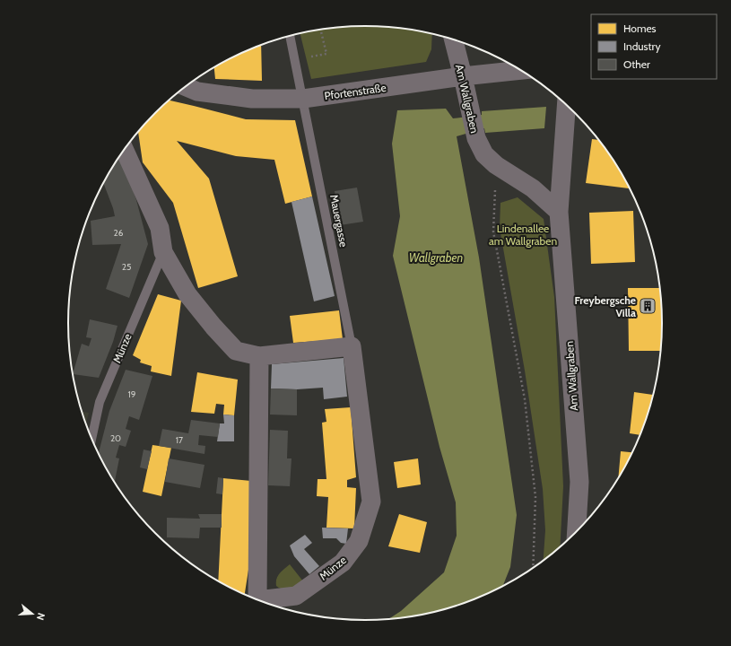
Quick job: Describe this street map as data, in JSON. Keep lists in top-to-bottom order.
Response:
{
  "streets": {
    "street": ["Pfortenstraße", "Am Wallgraben", "Münze"],
    "lane": ["Mauergasse"]
  },
  "crossings": [
    ["Pfortenstraße", "Am Wallgraben"],
    ["Pfortenstraße", "Mauergasse"],
    ["Mauergasse", "Münze"]
  ],
  "water": ["Wallgraben"],
  "parks": ["Lindenallee am Wallgraben"],
  "places": {
    "building": ["Freybergsche Villa"]
  },
  "house_numbers": [
    "26",
    "25",
    "19",
    "20",
    "17"
  ],
  "legend": ["Homes", "Industry", "Other"],
  "north": "right"
}
